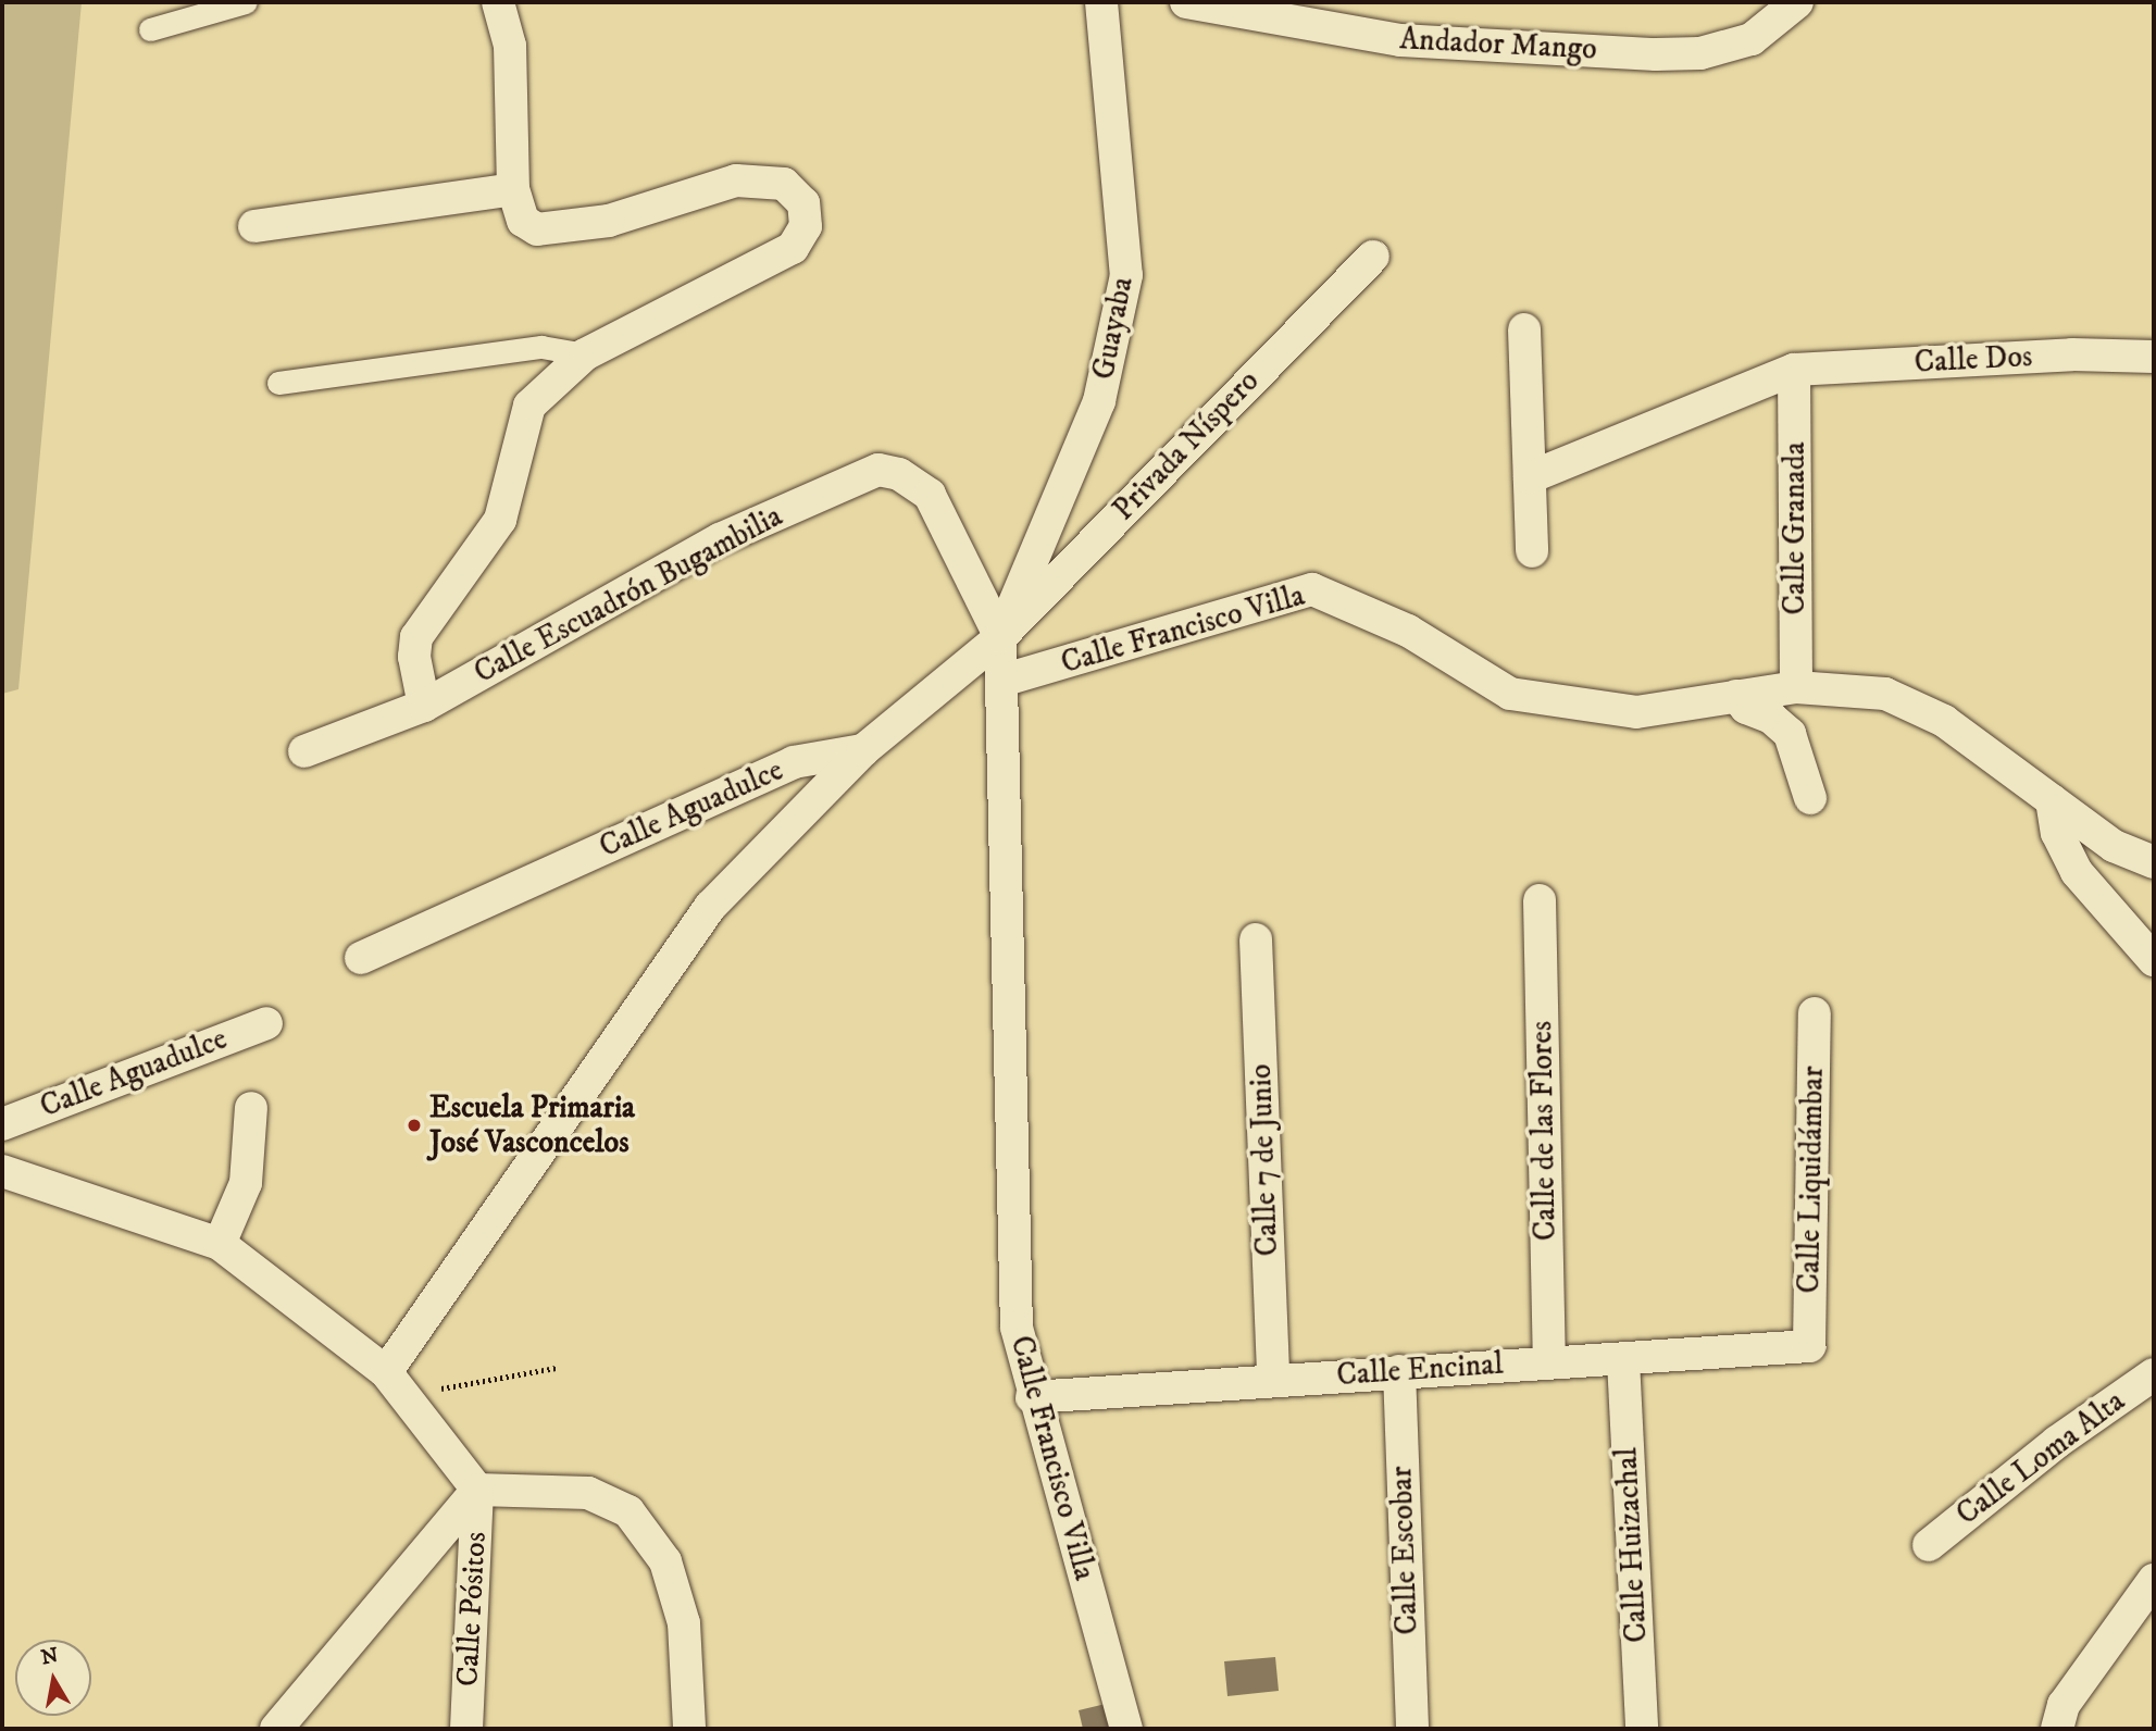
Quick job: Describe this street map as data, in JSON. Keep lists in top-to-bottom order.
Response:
{
  "streets": {
    "street": [
      "Andador Mango",
      "Guayaba",
      "Calle Dos",
      "Privada Níspero",
      "Calle Granada",
      "Calle Escuadrón Bugambilia",
      "Calle Francisco Villa",
      "Calle Aguadulce",
      "Calle de las Flores",
      "Calle 7 de Junio",
      "Calle Liquidámbar",
      "Calle Encinal",
      "Calle Loma Alta",
      "Calle Huizachal",
      "Calle Escobar",
      "Calle Pósitos"
    ]
  },
  "crossings": [
    ["Guayaba", "Privada Níspero"],
    ["Guayaba", "Calle Escuadrón Bugambilia"],
    ["Guayaba", "Calle Francisco Villa"],
    ["Guayaba", "Calle Aguadulce"],
    ["Calle Dos", "Calle Granada"],
    ["Privada Níspero", "Calle Escuadrón Bugambilia"],
    ["Privada Níspero", "Calle Francisco Villa"],
    ["Privada Níspero", "Calle Aguadulce"],
    ["Calle Granada", "Calle Francisco Villa"],
    ["Calle Escuadrón Bugambilia", "Calle Francisco Villa"],
    ["Calle Escuadrón Bugambilia", "Calle Aguadulce"],
    ["Calle Francisco Villa", "Calle Aguadulce"],
    ["Calle Francisco Villa", "Calle Encinal"],
    ["Calle de las Flores", "Calle Encinal"],
    ["Calle 7 de Junio", "Calle Encinal"],
    ["Calle Liquidámbar", "Calle Encinal"],
    ["Calle Encinal", "Calle Huizachal"],
    ["Calle Encinal", "Calle Escobar"]
  ],
  "places": ["Escuela Primaria José Vasconcelos"],
  "north": "top"
}
